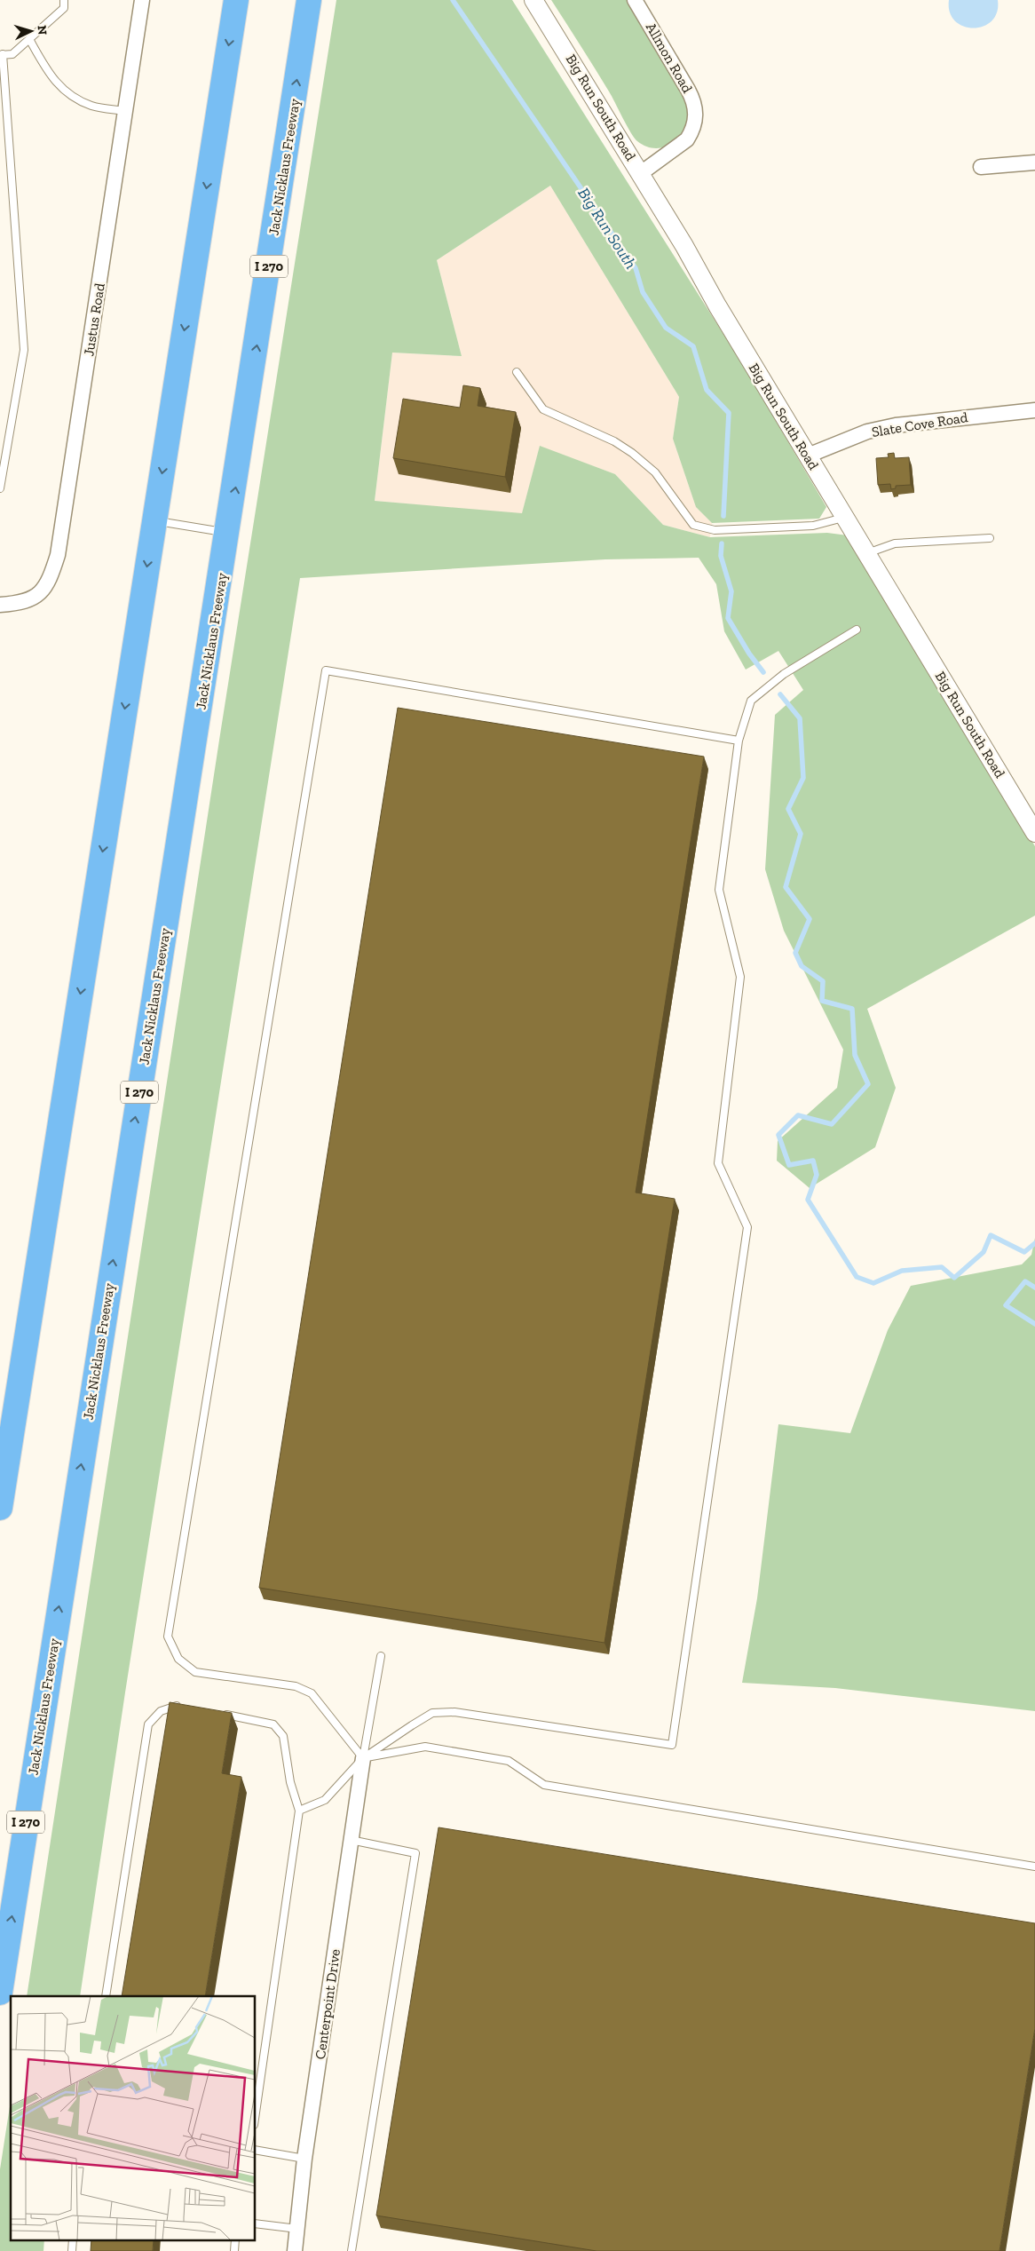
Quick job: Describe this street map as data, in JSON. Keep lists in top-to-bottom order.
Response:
{
  "streets": {
    "highway": ["Jack Nicklaus Freeway", "I 270"],
    "street": [
      "Allmon Road",
      "Big Run South Road",
      "Justus Road",
      "Slate Cove Road",
      "Centerpoint Drive"
    ]
  },
  "crossings": [
    ["Allmon Road", "Big Run South Road"],
    ["Big Run South Road", "Slate Cove Road"]
  ],
  "water": ["Big Run South"],
  "north": "right"
}
